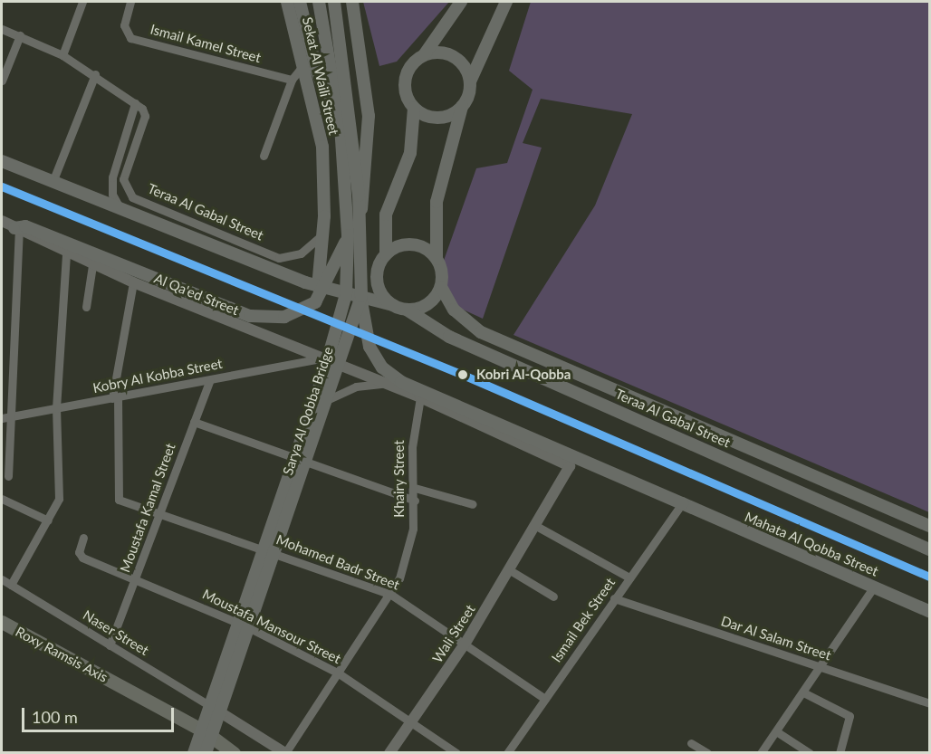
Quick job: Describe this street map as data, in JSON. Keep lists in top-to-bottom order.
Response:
{
  "streets": {
    "main road": [
      "Sekat Al Waili Street",
      "Teraa Al Gabal Street",
      "Sarya Al Qobba Bridge",
      "Mahata Al Qobba Street",
      "Roxy Ramsis Axis"
    ],
    "street": [
      "Ismail Kamel Street",
      "Al Qa'ed Street",
      "Kobry Al Kobba Street",
      "Khairy Street",
      "Moustafa Kamal Street",
      "Mohamed Badr Street",
      "Ismail Bek Street",
      "Moustafa Mansour Street",
      "Naser Street",
      "Wali Street",
      "Dar Al Salam Street"
    ]
  },
  "crossings": [
    ["Sekat Al Waili Street", "Teraa Al Gabal Street"],
    ["Al Qa'ed Street", "Kobry Al Kobba Street"],
    ["Kobry Al Kobba Street", "Moustafa Kamal Street"],
    ["Kobry Al Kobba Street", "Mohamed Badr Street"],
    ["Sarya Al Qobba Bridge", "Mahata Al Qobba Street"],
    ["Khairy Street", "Mohamed Badr Street"],
    ["Khairy Street", "Moustafa Mansour Street"],
    ["Khairy Street", "Wali Street"],
    ["Moustafa Kamal Street", "Mohamed Badr Street"],
    ["Moustafa Kamal Street", "Moustafa Mansour Street"],
    ["Moustafa Kamal Street", "Naser Street"],
    ["Mahata Al Qobba Street", "Ismail Bek Street"],
    ["Mohamed Badr Street", "Ismail Bek Street"],
    ["Mohamed Badr Street", "Wali Street"],
    ["Ismail Bek Street", "Dar Al Salam Street"],
    ["Moustafa Mansour Street", "Wali Street"]
  ],
  "places": ["Kobri Al-Qobba"],
  "scale_bar": "100 m"
}
